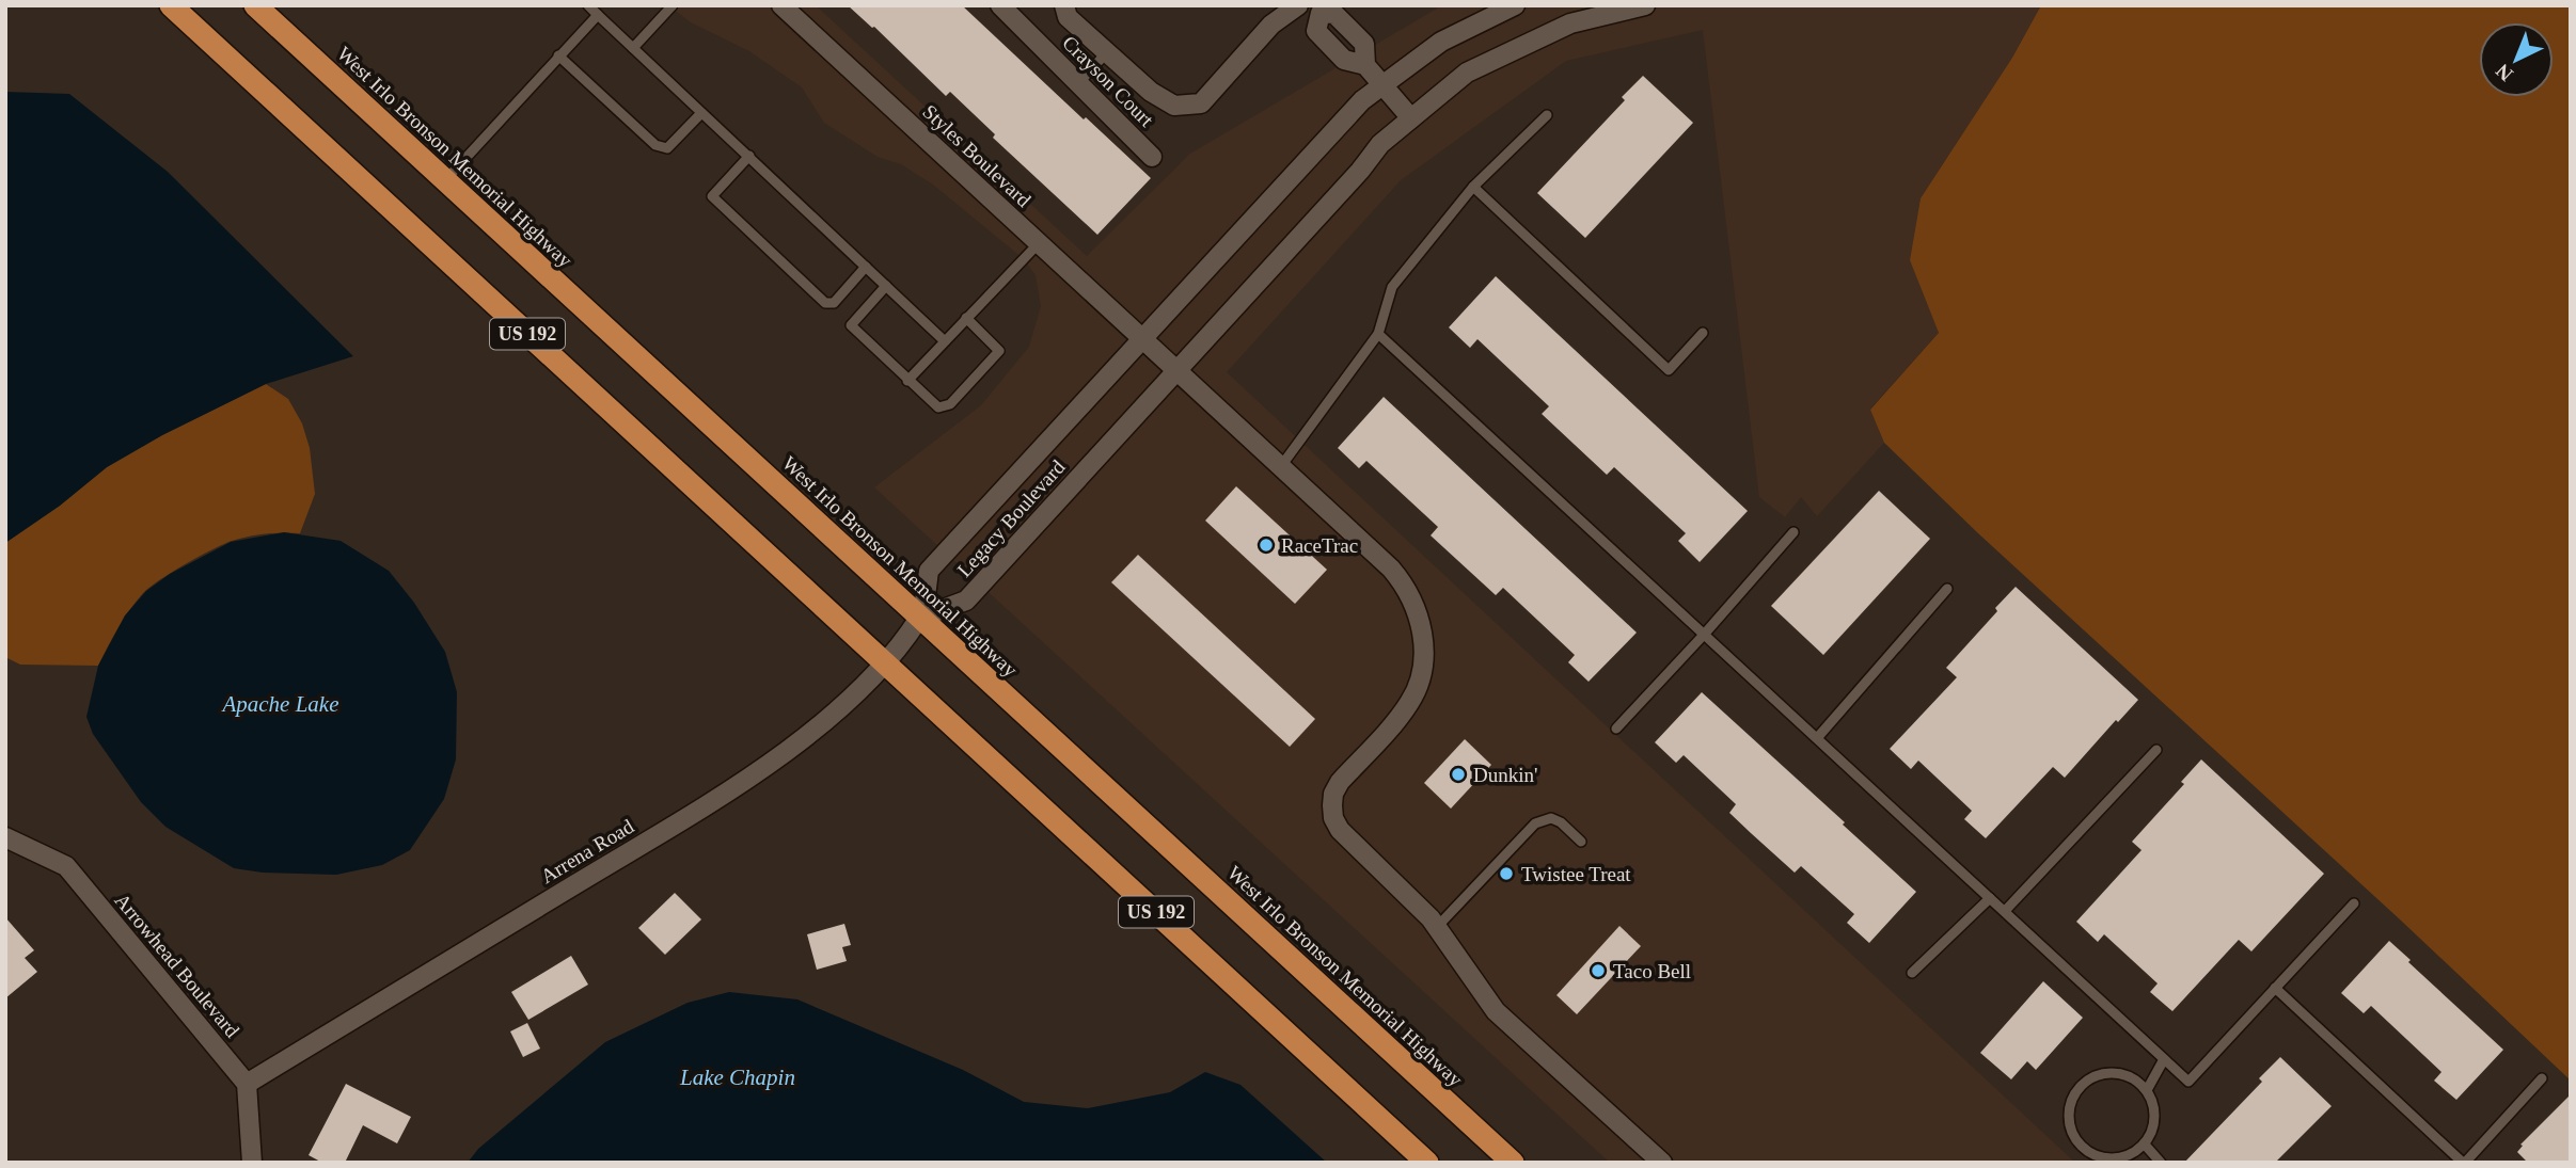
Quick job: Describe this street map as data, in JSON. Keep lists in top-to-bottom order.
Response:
{
  "streets": {
    "highway": ["West Irlo Bronson Memorial Highway", "US 192"],
    "street": [
      "Crayson Court",
      "Styles Boulevard",
      "Legacy Boulevard",
      "Arrena Road",
      "Arrowhead Boulevard"
    ]
  },
  "crossings": [
    ["Styles Boulevard", "Legacy Boulevard"],
    ["West Irlo Bronson Memorial Highway", "Legacy Boulevard"],
    ["West Irlo Bronson Memorial Highway", "Arrena Road"],
    ["US 192", "Arrena Road"],
    ["Legacy Boulevard", "Arrena Road"],
    ["Arrena Road", "Arrowhead Boulevard"]
  ],
  "water": ["Apache Lake", "Lake Chapin"],
  "places": [
    "RaceTrac",
    "Dunkin'",
    "Twistee Treat",
    "Taco Bell"
  ],
  "north": "bottom left"
}
